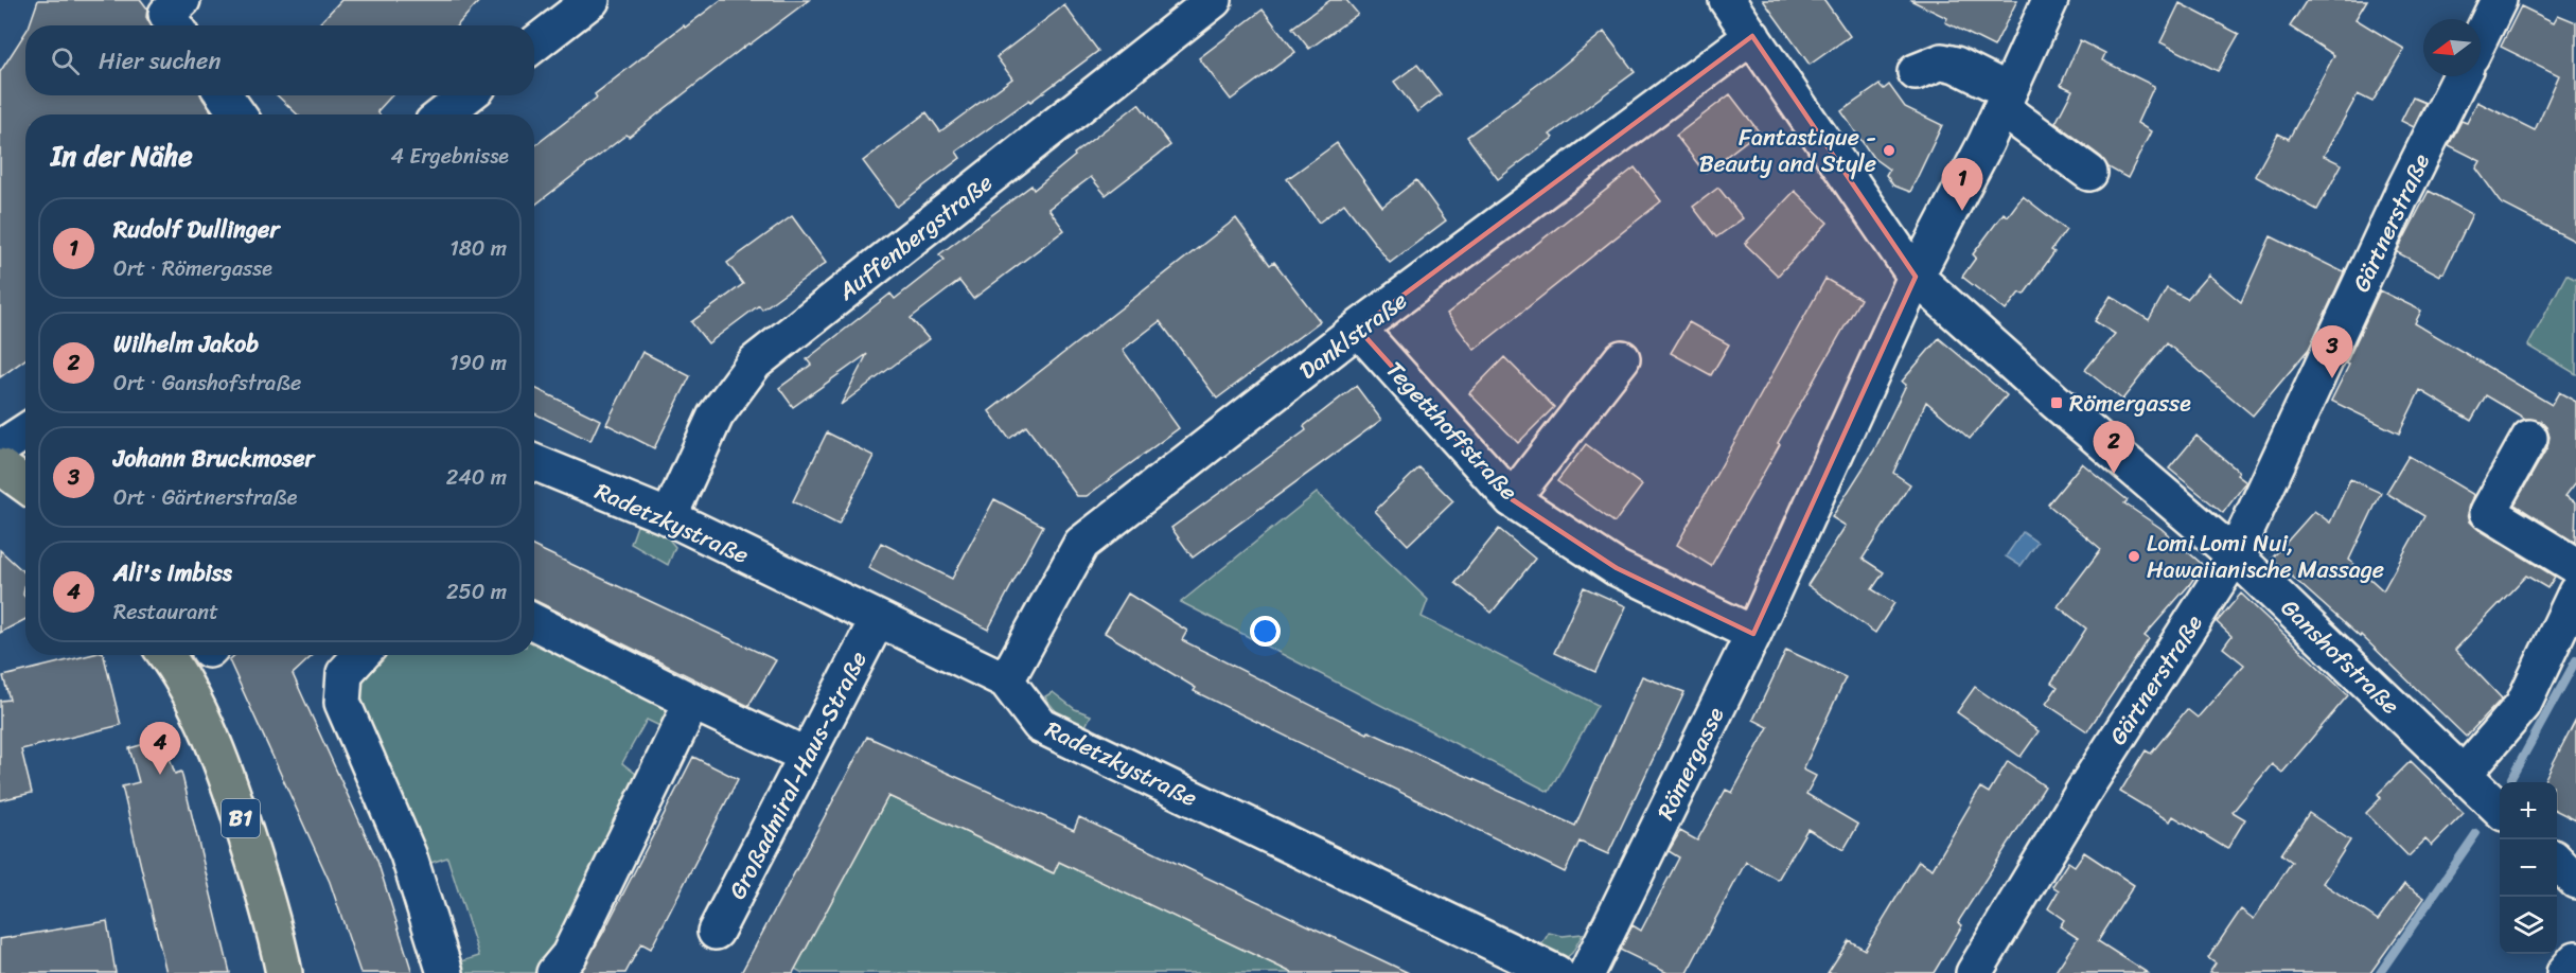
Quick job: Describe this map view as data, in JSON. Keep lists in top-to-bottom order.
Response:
{
  "streets": {
    "main road": ["B1"],
    "street": [
      "Gärtnerstraße",
      "Auffenbergstraße",
      "Danklstraße",
      "Tegetthoffstraße",
      "Radetzkystraße",
      "Ganshofstraße",
      "Römergasse",
      "Großadmiral-Haus-Straße"
    ]
  },
  "crossings": [
    ["Gärtnerstraße", "Ganshofstraße"],
    ["Auffenbergstraße", "Radetzkystraße"],
    ["Danklstraße", "Tegetthoffstraße"],
    ["Danklstraße", "Radetzkystraße"],
    ["Danklstraße", "Ganshofstraße"],
    ["Tegetthoffstraße", "Römergasse"],
    ["Radetzkystraße", "Großadmiral-Haus-Straße"],
    ["Ganshofstraße", "Römergasse"]
  ],
  "places": {
    "other": ["Fantastique - Beauty and Style", "Lomi Lomi Nui, Hawaiianische Massage"],
    "transit": ["Römergasse"]
  },
  "north": "left",
  "page": {
    "search": "Hier suchen",
    "heading": ["In der Nähe", "4 Ergebnisse"],
    "pins": [
      "1",
      "3",
      "2",
      "4"
    ],
    "list": [
      {
        "mark": "1",
        "name": "Rudolf Dullinger",
        "note": "Ort · Römergasse",
        "value": "180 m"
      },
      {
        "mark": "2",
        "name": "Wilhelm Jakob",
        "note": "Ort · Ganshofstraße",
        "value": "190 m"
      },
      {
        "mark": "3",
        "name": "Johann Bruckmoser",
        "note": "Ort · Gärtnerstraße",
        "value": "240 m"
      },
      {
        "mark": "4",
        "name": "Ali's Imbiss",
        "note": "Restaurant",
        "value": "250 m"
      }
    ],
    "map_buttons": ["+", "−"]
  }
}
